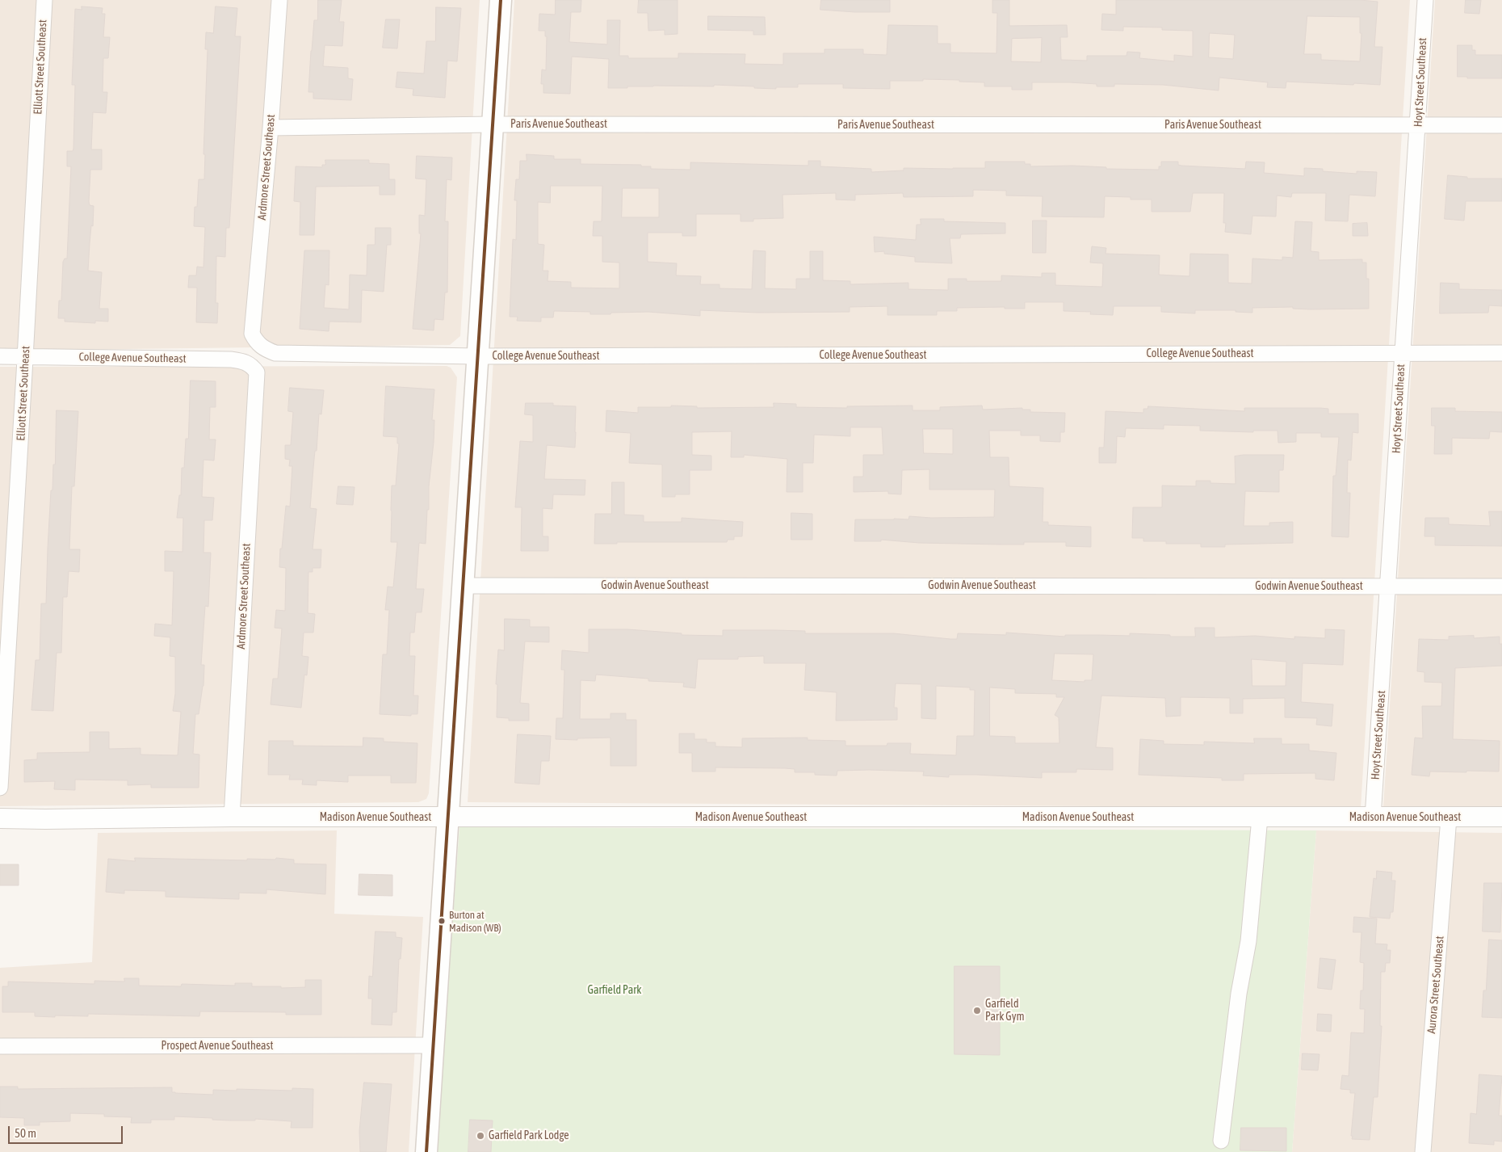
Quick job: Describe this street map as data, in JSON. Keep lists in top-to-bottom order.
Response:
{
  "streets": {
    "street": [
      "Elliott Street Southeast",
      "Hoyt Street Southeast",
      "Paris Avenue Southeast",
      "Ardmore Street Southeast",
      "College Avenue Southeast",
      "Godwin Avenue Southeast",
      "Madison Avenue Southeast",
      "Aurora Street Southeast",
      "Prospect Avenue Southeast"
    ]
  },
  "crossings": [
    ["Elliott Street Southeast", "College Avenue Southeast"],
    ["Hoyt Street Southeast", "Paris Avenue Southeast"],
    ["Hoyt Street Southeast", "College Avenue Southeast"],
    ["Hoyt Street Southeast", "Godwin Avenue Southeast"],
    ["Hoyt Street Southeast", "Madison Avenue Southeast"],
    ["Paris Avenue Southeast", "Ardmore Street Southeast"],
    ["Ardmore Street Southeast", "College Avenue Southeast"],
    ["Ardmore Street Southeast", "Madison Avenue Southeast"],
    ["Madison Avenue Southeast", "Aurora Street Southeast"]
  ],
  "parks": ["Garfield Park"],
  "places": ["Burton at Madison (WB)", "Garfield Park Gym", "Garfield Park Lodge"],
  "scale_bar": "50 m"
}
